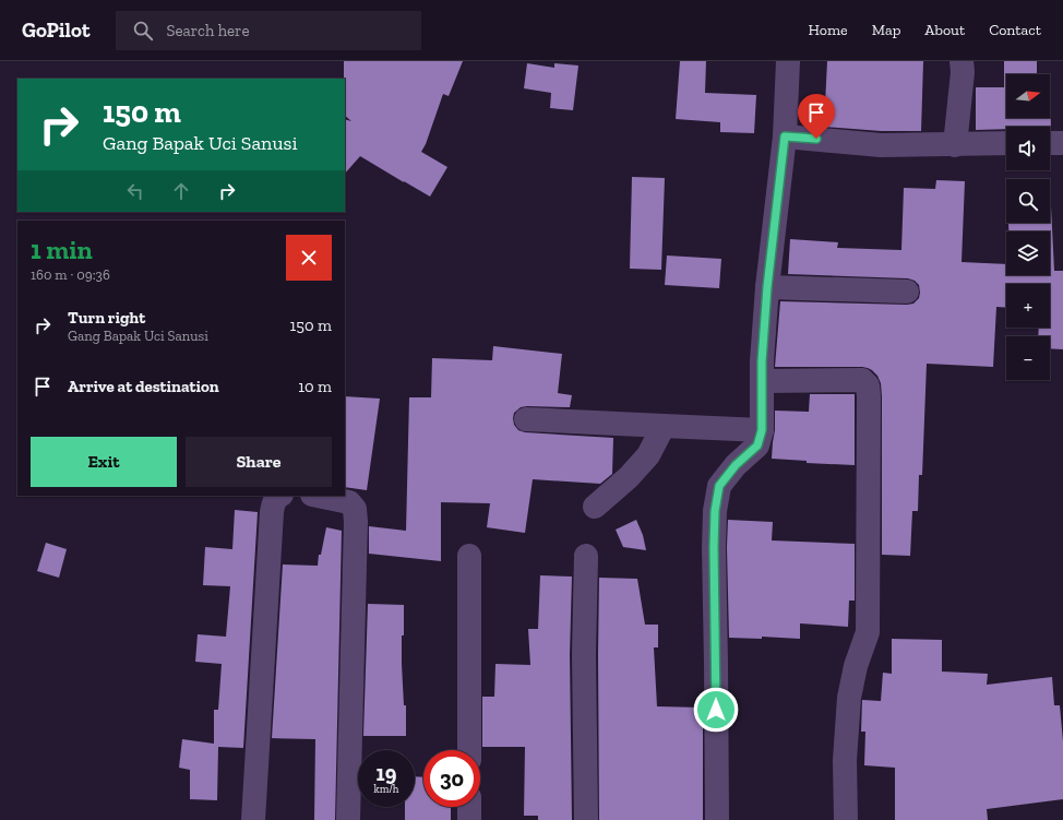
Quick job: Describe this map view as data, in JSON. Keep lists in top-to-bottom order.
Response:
{
  "north": "right",
  "page": {
    "header": "GoPilot",
    "search": "Search here",
    "nav": [
      "Home",
      "Map",
      "About",
      "Contact"
    ],
    "map_buttons": ["+", "−"],
    "turn": ["150 m", "Gang Bapak Uci Sanusi"],
    "heading": ["1 min", "160 m · 09:36"],
    "list": [
      {
        "name": "Turn right",
        "note": "Gang Bapak Uci Sanusi",
        "value": "150 m"
      },
      {
        "name": "Arrive at destination",
        "value": "10 m"
      }
    ],
    "buttons": ["Exit", "Share"],
    "speed": "19 km/h",
    "limit": "30"
  }
}
